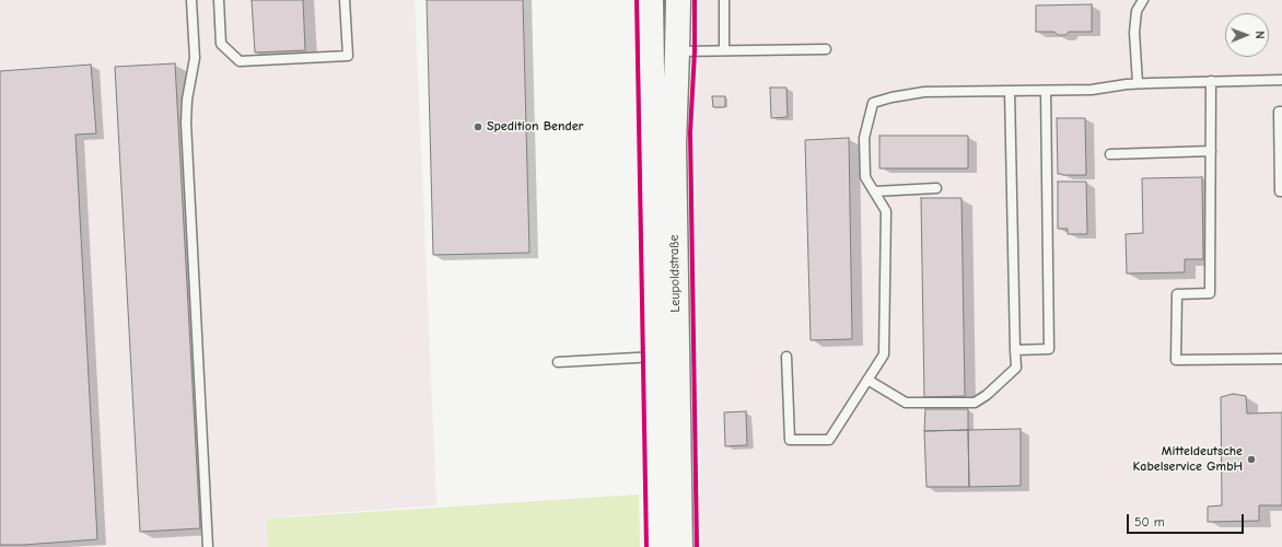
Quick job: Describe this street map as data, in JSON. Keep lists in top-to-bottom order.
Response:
{
  "streets": {
    "main road": ["Leupoldstraße"]
  },
  "places": ["Spedition Bender", "Mitteldeutsche Kabelservice GmbH"],
  "scale_bar": "50 m",
  "north": "right"
}
